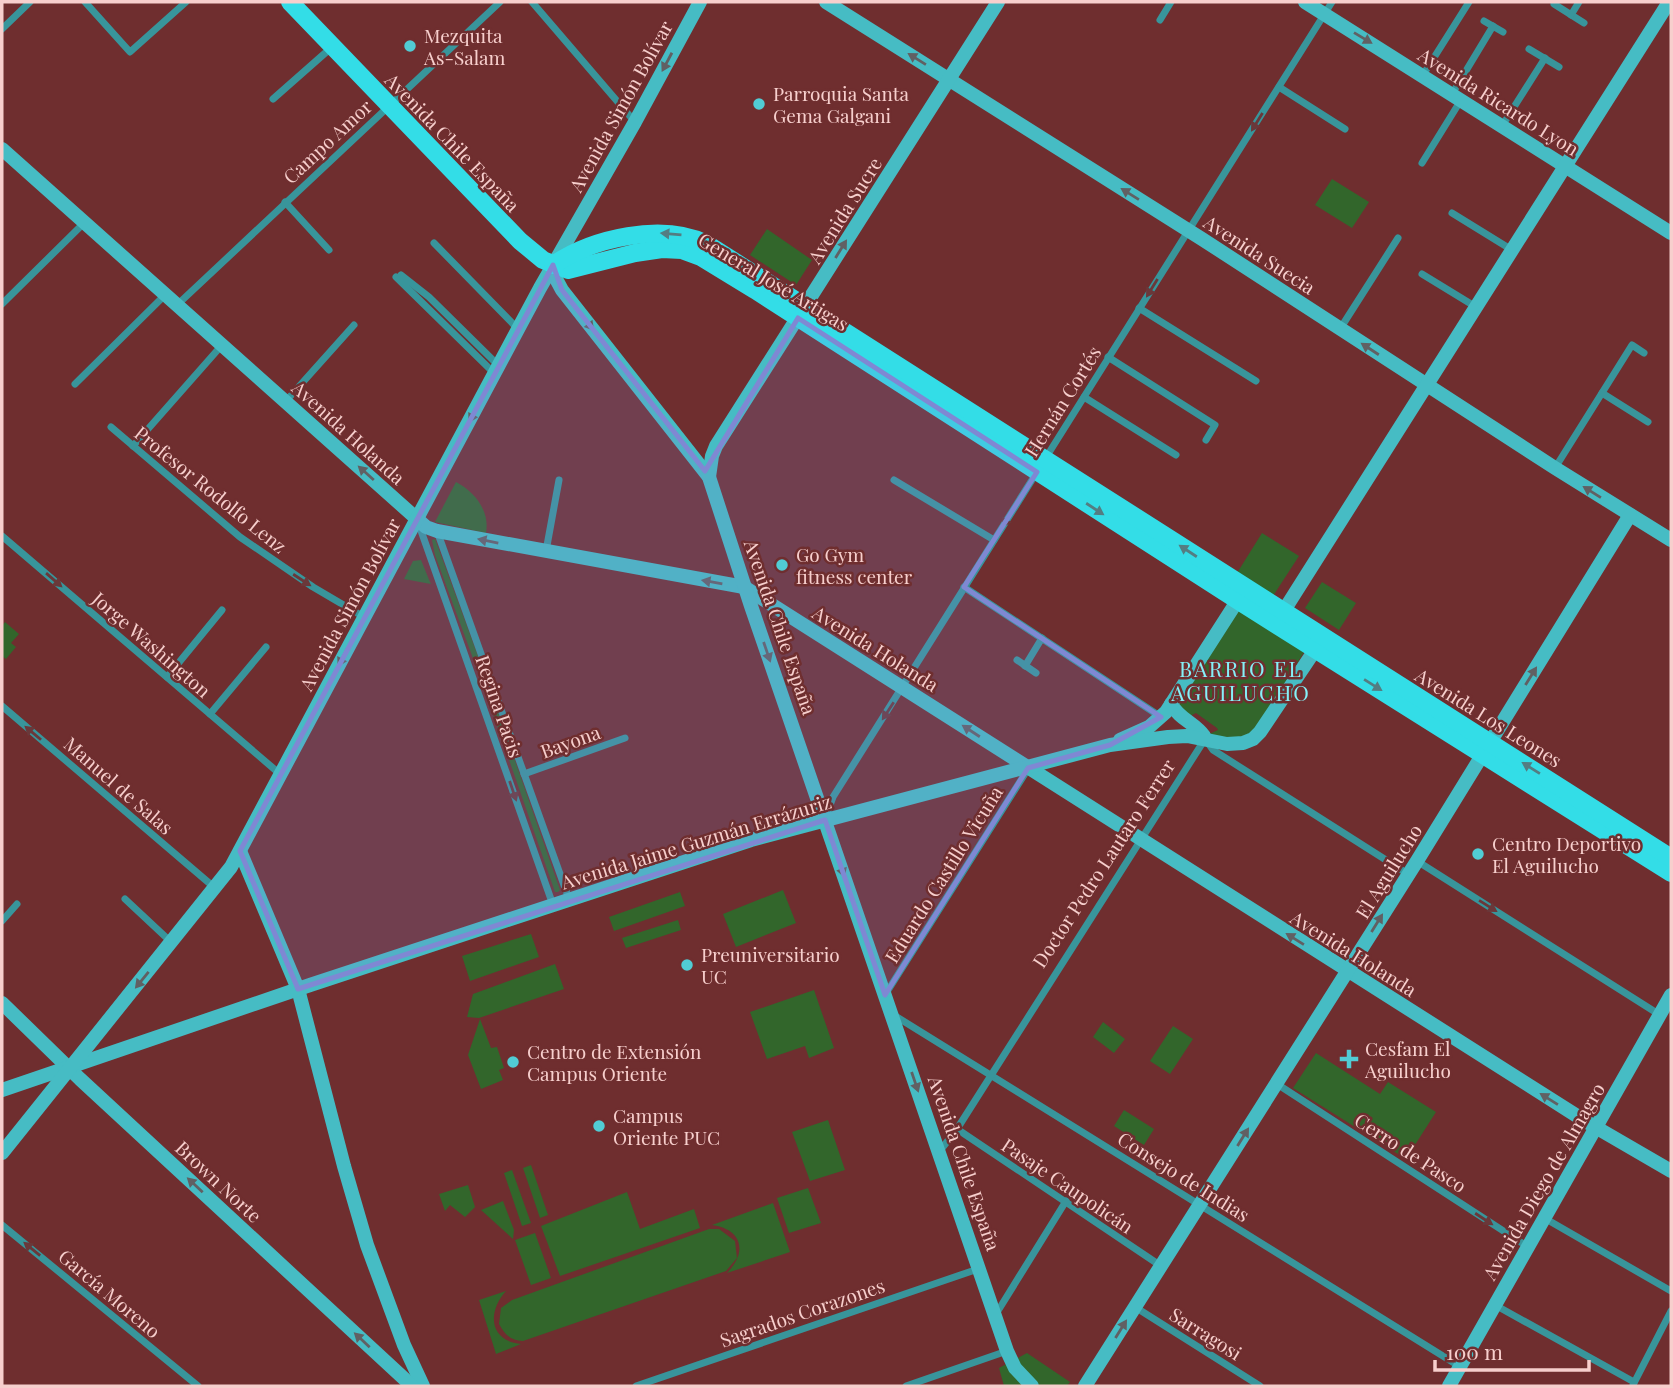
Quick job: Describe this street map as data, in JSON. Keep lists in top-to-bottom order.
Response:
{
  "streets": {
    "main road": ["Avenida Chile España", "General José Artigas", "Avenida Los Leones"],
    "street": [
      "Avenida Ricardo Lyon",
      "Avenida Simón Bolívar",
      "Campo Amor",
      "Avenida Sucre",
      "Avenida Suecia",
      "Hernán Cortés",
      "Avenida Holanda",
      "Profesor Rodolfo Lenz",
      "Jorge Washington",
      "Regina Pacis",
      "Bayona",
      "Manuel de Salas",
      "Avenida Jaime Guzmán Errázuriz",
      "Doctor Pedro Lautaro Ferrer",
      "El Aguilucho",
      "Eduardo Castillo Vicuña",
      "Cerro de Pasco",
      "Consejo de Indias",
      "Brown Norte",
      "Avenida Diego de Almagro",
      "Pasaje Caupolicán",
      "García Moreno",
      "Sagrados Corazones",
      "Sarragosi"
    ]
  },
  "crossings": [
    ["Avenida Ricardo Lyon", "Hernán Cortés"],
    ["Avenida Simón Bolívar", "Avenida Chile España"],
    ["Avenida Simón Bolívar", "General José Artigas"],
    ["Avenida Simón Bolívar", "Avenida Holanda"],
    ["Avenida Simón Bolívar", "Profesor Rodolfo Lenz"],
    ["Avenida Simón Bolívar", "Jorge Washington"],
    ["Avenida Simón Bolívar", "Regina Pacis"],
    ["Avenida Simón Bolívar", "Manuel de Salas"],
    ["Avenida Simón Bolívar", "Avenida Jaime Guzmán Errázuriz"],
    ["Avenida Simón Bolívar", "Brown Norte"],
    ["Campo Amor", "Avenida Chile España"],
    ["Campo Amor", "Avenida Holanda"],
    ["Avenida Chile España", "Avenida Sucre"],
    ["Avenida Chile España", "General José Artigas"],
    ["Avenida Chile España", "Hernán Cortés"],
    ["Avenida Chile España", "Avenida Holanda"],
    ["Avenida Chile España", "Avenida Jaime Guzmán Errázuriz"],
    ["Avenida Chile España", "Doctor Pedro Lautaro Ferrer"],
    ["Avenida Chile España", "Eduardo Castillo Vicuña"],
    ["Avenida Chile España", "Consejo de Indias"],
    ["Avenida Chile España", "Sagrados Corazones"],
    ["Avenida Sucre", "Avenida Suecia"],
    ["Avenida Sucre", "General José Artigas"],
    ["Avenida Suecia", "Hernán Cortés"],
    ["Avenida Suecia", "El Aguilucho"],
    ["General José Artigas", "Hernán Cortés"],
    ["General José Artigas", "Avenida Los Leones"],
    ["Hernán Cortés", "Avenida Holanda"],
    ["Hernán Cortés", "Avenida Jaime Guzmán Errázuriz"],
    ["Avenida Holanda", "Regina Pacis"],
    ["Avenida Holanda", "Avenida Jaime Guzmán Errázuriz"],
    ["Avenida Holanda", "Doctor Pedro Lautaro Ferrer"],
    ["Avenida Holanda", "El Aguilucho"],
    ["Avenida Holanda", "Eduardo Castillo Vicuña"],
    ["Avenida Holanda", "Avenida Diego de Almagro"],
    ["Regina Pacis", "Bayona"],
    ["Regina Pacis", "Avenida Jaime Guzmán Errázuriz"],
    ["Avenida Los Leones", "El Aguilucho"],
    ["Avenida Jaime Guzmán Errázuriz", "Doctor Pedro Lautaro Ferrer"],
    ["Avenida Jaime Guzmán Errázuriz", "Eduardo Castillo Vicuña"],
    ["Avenida Jaime Guzmán Errázuriz", "Brown Norte"],
    ["Doctor Pedro Lautaro Ferrer", "Consejo de Indias"],
    ["Doctor Pedro Lautaro Ferrer", "Pasaje Caupolicán"],
    ["El Aguilucho", "Cerro de Pasco"],
    ["El Aguilucho", "Consejo de Indias"],
    ["El Aguilucho", "Pasaje Caupolicán"],
    ["El Aguilucho", "Sarragosi"],
    ["Cerro de Pasco", "Avenida Diego de Almagro"],
    ["Consejo de Indias", "Avenida Diego de Almagro"]
  ],
  "one_way": [
    "Avenida Simón Bolívar",
    "Avenida Chile España",
    "Avenida Sucre",
    "Avenida Suecia",
    "Hernán Cortés",
    "Profesor Rodolfo Lenz",
    "Jorge Washington",
    "Manuel de Salas",
    "El Aguilucho",
    "Cerro de Pasco",
    "Brown Norte",
    "García Moreno"
  ],
  "districts": ["BARRIO EL AGUILUCHO"],
  "places": {
    "other": [
      "Mezquita As-Salam",
      "Parroquia Santa Gema Galgani",
      "Go Gym fitness center",
      "Centro Deportivo El Aguilucho",
      "Preuniversitario UC",
      "Centro de Extensión Campus Oriente",
      "Campus Oriente PUC"
    ],
    "health": ["Cesfam El Aguilucho"]
  },
  "scale_bar": "100 m"
}
